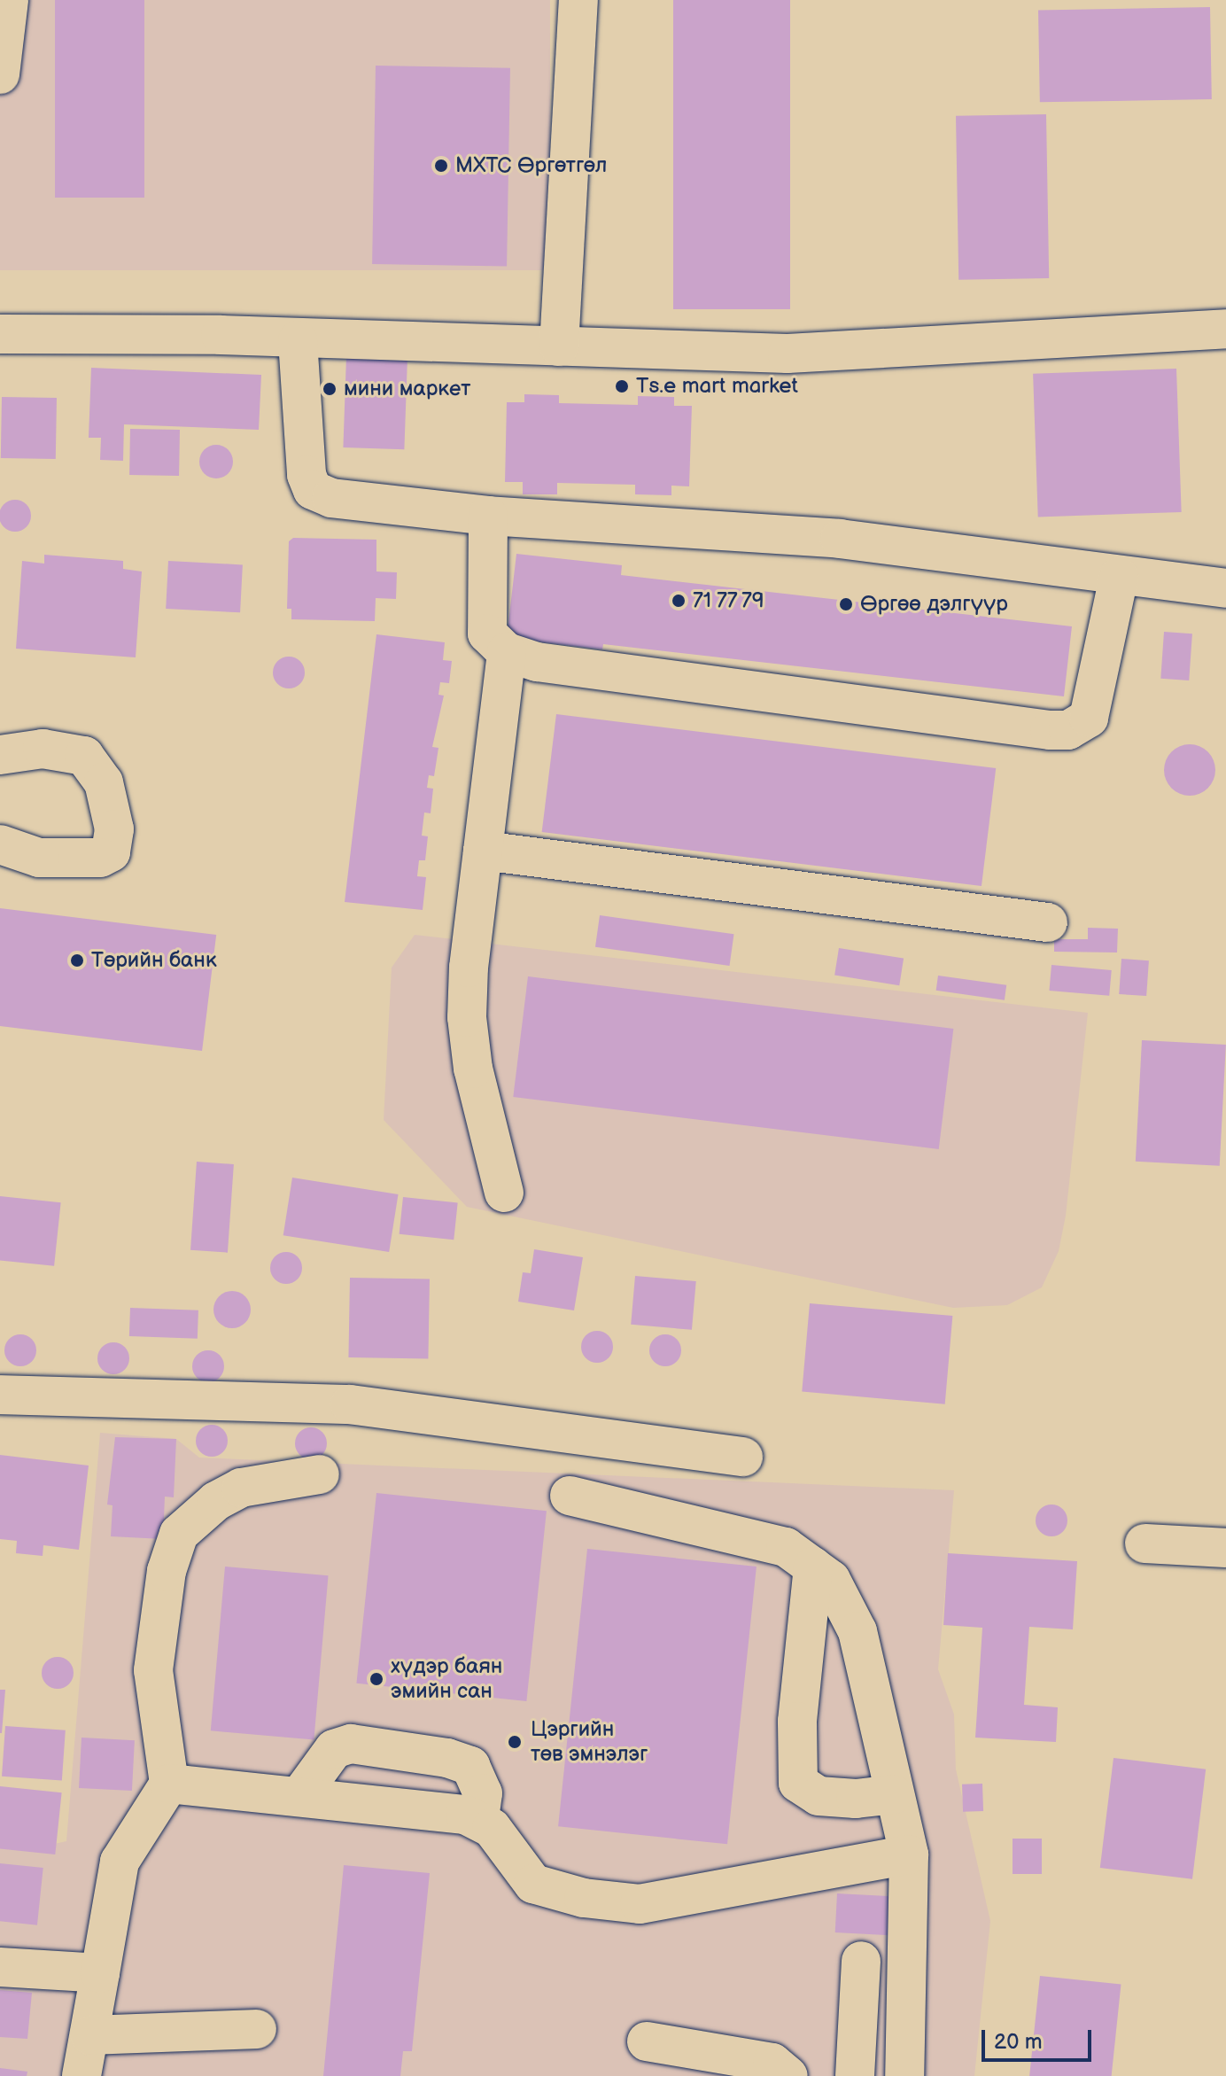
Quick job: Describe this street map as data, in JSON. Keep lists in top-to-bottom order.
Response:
{
  "places": [
    "МХТС Өргөтгөл",
    "Ts.e mart market",
    "мини маркет",
    "71 77 79",
    "Өргөө дэлгүүр",
    "Төрийн банк",
    "хүдэр баян эмийн сан",
    "Цэргийн төв эмнэлэг"
  ],
  "scale_bar": "20 m"
}
